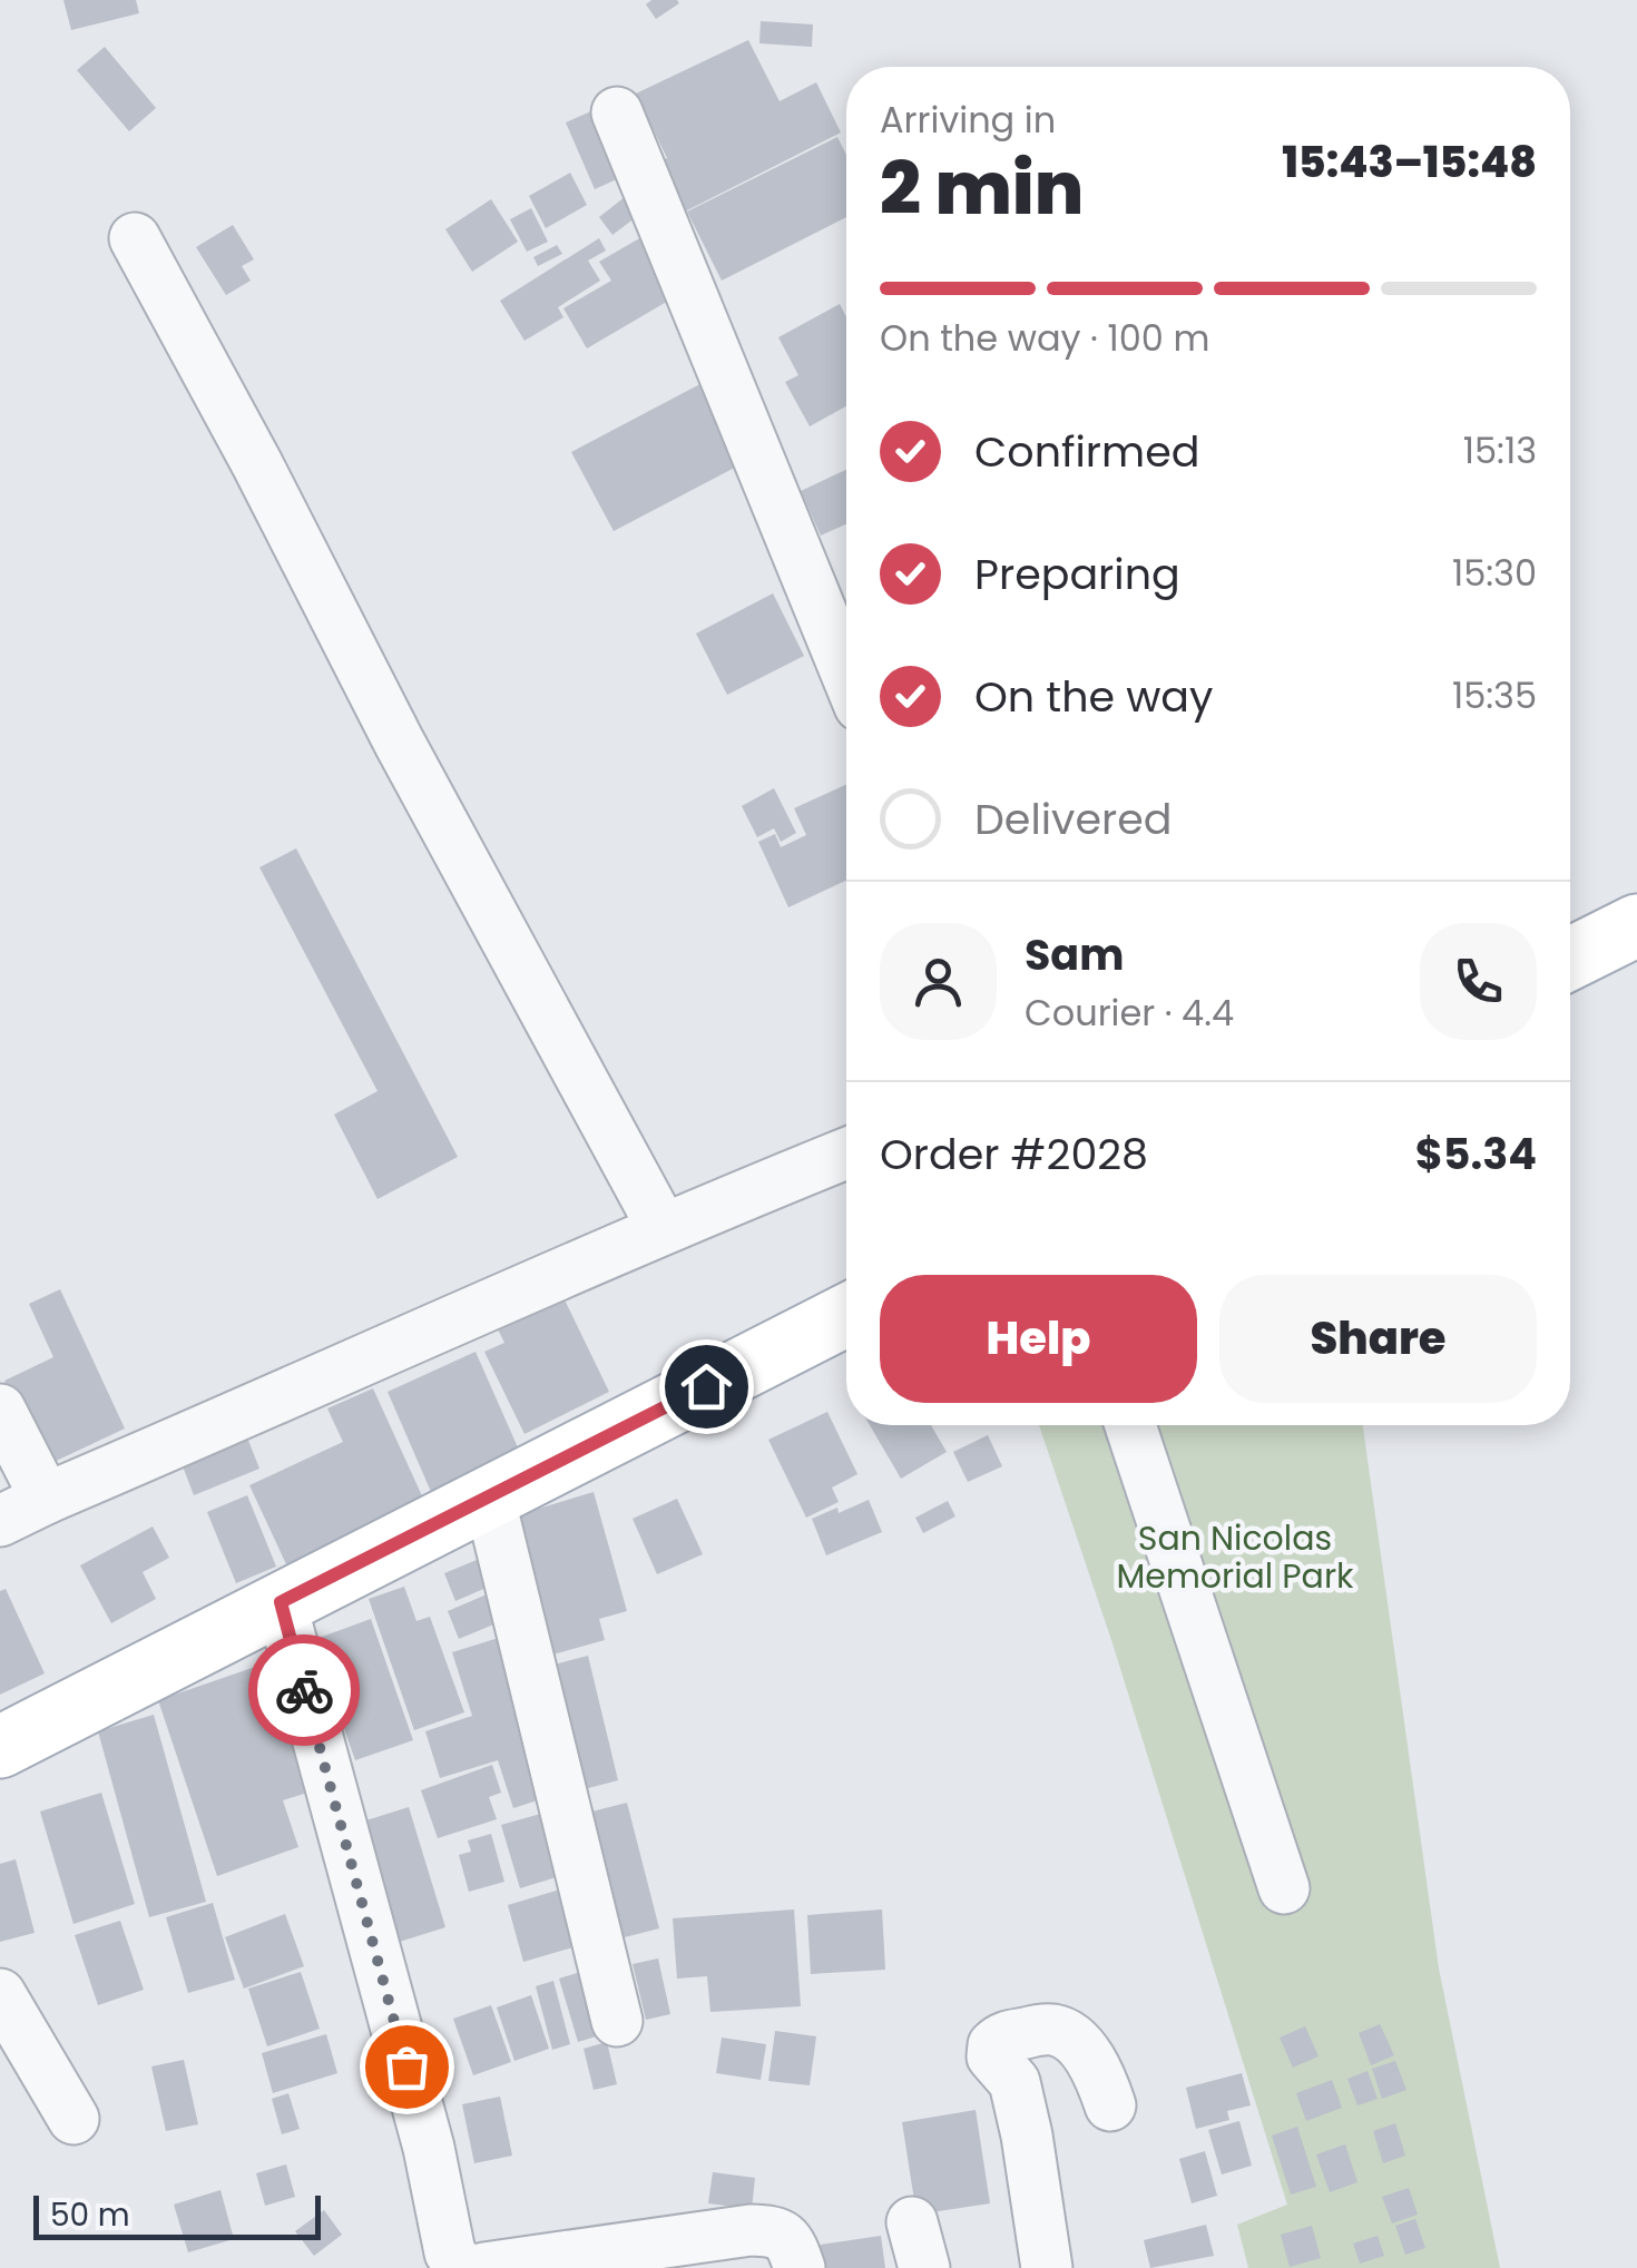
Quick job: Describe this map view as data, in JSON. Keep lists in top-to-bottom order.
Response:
{
  "parks": ["San Nicolas Memorial Park"],
  "scale_bar": "50 m",
  "page": {
    "heading": ["2 min", "Arriving in", "15:43–15:48"],
    "panel": [
      "Sam",
      "Courier · 4.4",
      "Order #2028",
      "$5.34"
    ],
    "bar": "On the way · 100 m",
    "list": [
      ["Confirmed", "15:13"],
      ["Preparing", "15:30"],
      ["On the way", "15:35"],
      "Delivered"
    ],
    "buttons": ["Help", "Share"],
    "scale": "50 m"
  }
}
